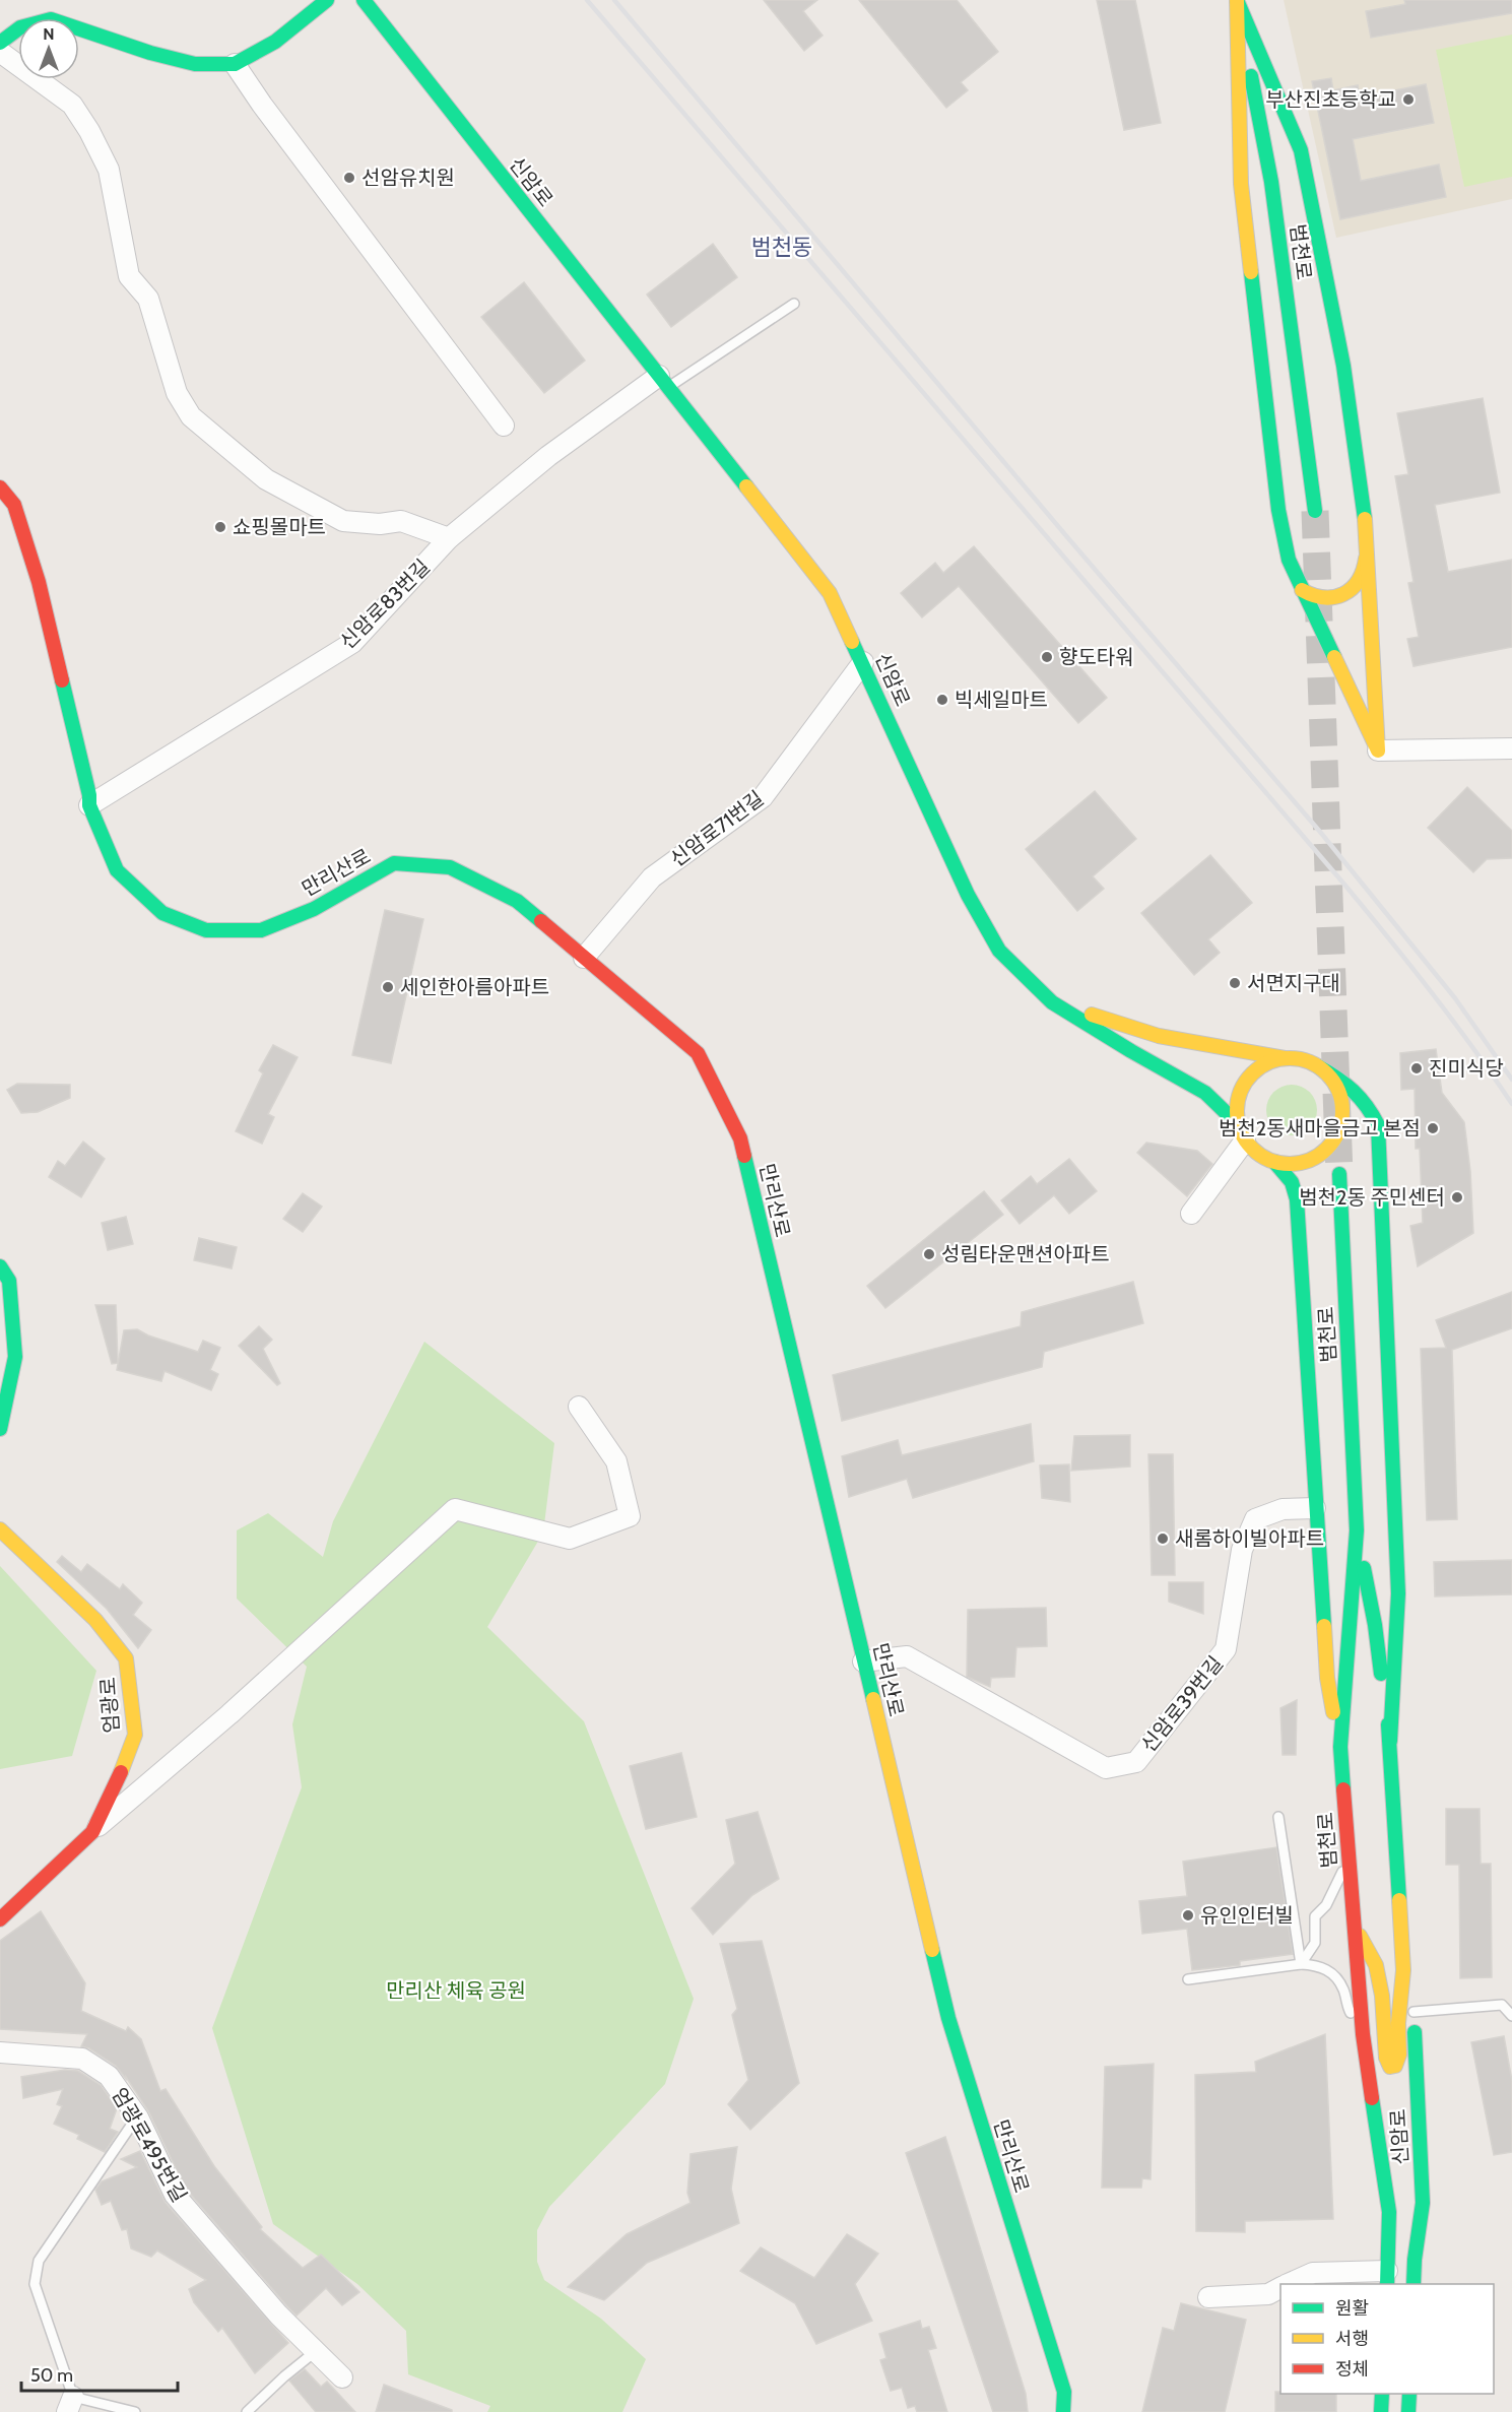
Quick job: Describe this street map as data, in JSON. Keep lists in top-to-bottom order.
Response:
{
  "streets": {
    "main road": [
      "신암로",
      "범천로",
      "만리산로",
      "엄광로"
    ],
    "street": [
      "신암로83번길",
      "신암로71번길",
      "신암로39번길",
      "엄광로495번길"
    ]
  },
  "crossings": [
    ["신암로", "범천로"],
    ["신암로", "신암로83번길"],
    ["신암로", "신암로71번길"],
    ["신암로83번길", "만리산로"],
    ["신암로71번길", "만리산로"],
    ["만리산로", "신암로39번길"]
  ],
  "districts": ["범천동"],
  "parks": ["만리산 체육 공원"],
  "places": [
    "부산진초등학교",
    "선암유치원",
    "쇼핑몰마트",
    "향도타워",
    "빅세일마트",
    "서면지구대",
    "세인한아름아파트",
    "진미식당",
    "범천2동새마을금고 본점",
    "범천2동 주민센터",
    "성림타운맨션아파트",
    "새롬하이빌아파트",
    "유인인터빌"
  ],
  "legend": ["원활", "서행", "정체"],
  "scale_bar": "50 m",
  "north": "top"
}
